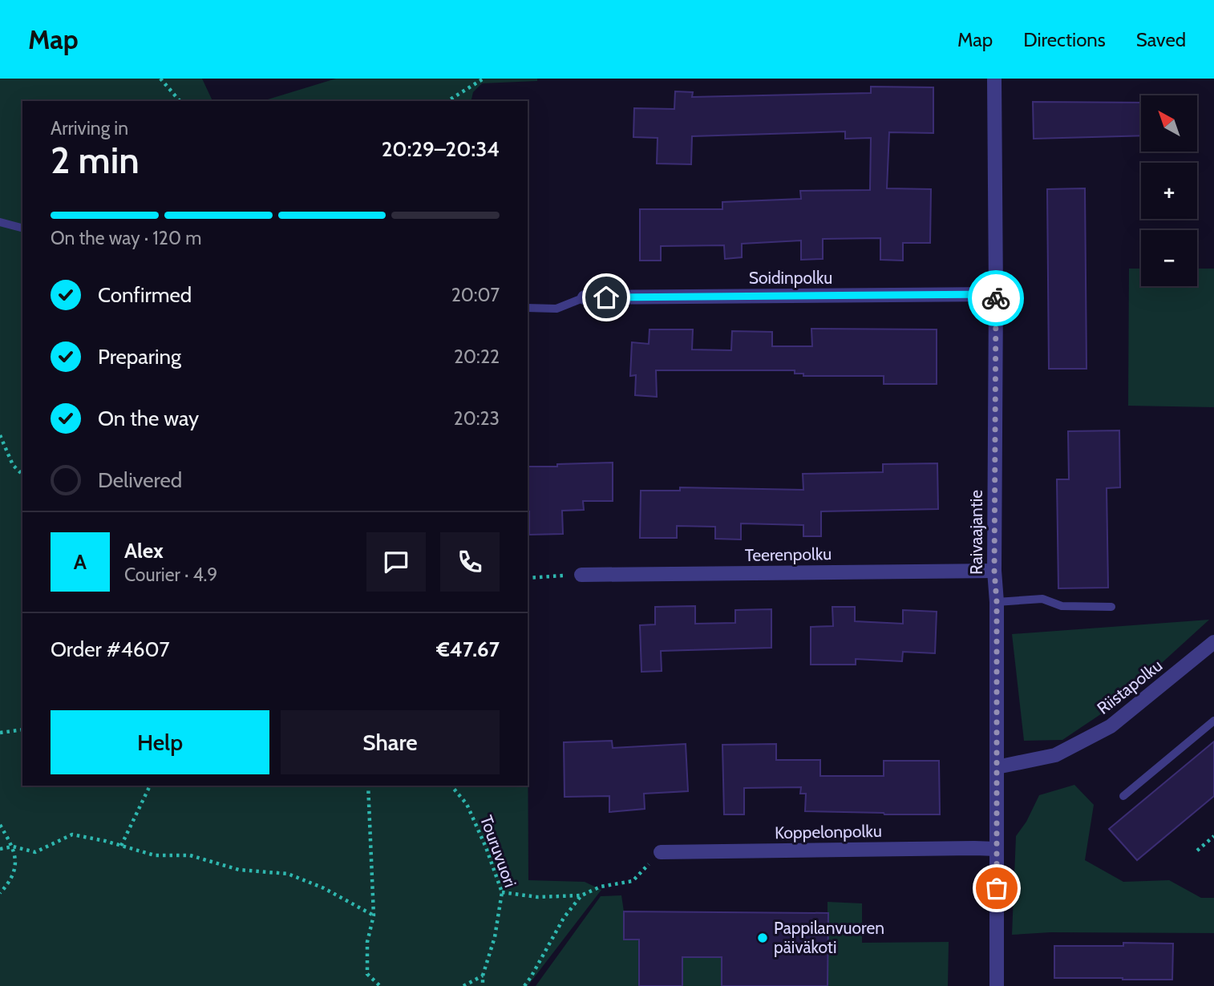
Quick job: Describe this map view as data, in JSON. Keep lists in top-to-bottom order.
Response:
{
  "streets": {
    "street": [
      "Soidinpolku",
      "Raivaajantie",
      "Teerenpolku",
      "Riistapolku",
      "Koppelonpolku"
    ],
    "path": ["Touruvuori"]
  },
  "crossings": [
    ["Soidinpolku", "Raivaajantie"],
    ["Raivaajantie", "Teerenpolku"],
    ["Raivaajantie", "Riistapolku"],
    ["Raivaajantie", "Koppelonpolku"]
  ],
  "places": ["Pappilanvuoren päiväkoti"],
  "north": "top left",
  "page": {
    "header": "Map",
    "nav": ["Map", "Directions", "Saved"],
    "map_buttons": ["+", "−"],
    "heading": ["2 min", "Arriving in", "20:29–20:34"],
    "panel": [
      "Alex",
      "Courier · 4.9",
      "Order #4607",
      "€47.67"
    ],
    "bar": "On the way · 120 m",
    "list": [
      ["Confirmed", "20:07"],
      ["Preparing", "20:22"],
      ["On the way", "20:23"],
      "Delivered"
    ],
    "round": "A",
    "buttons": ["Help", "Share"]
  }
}
